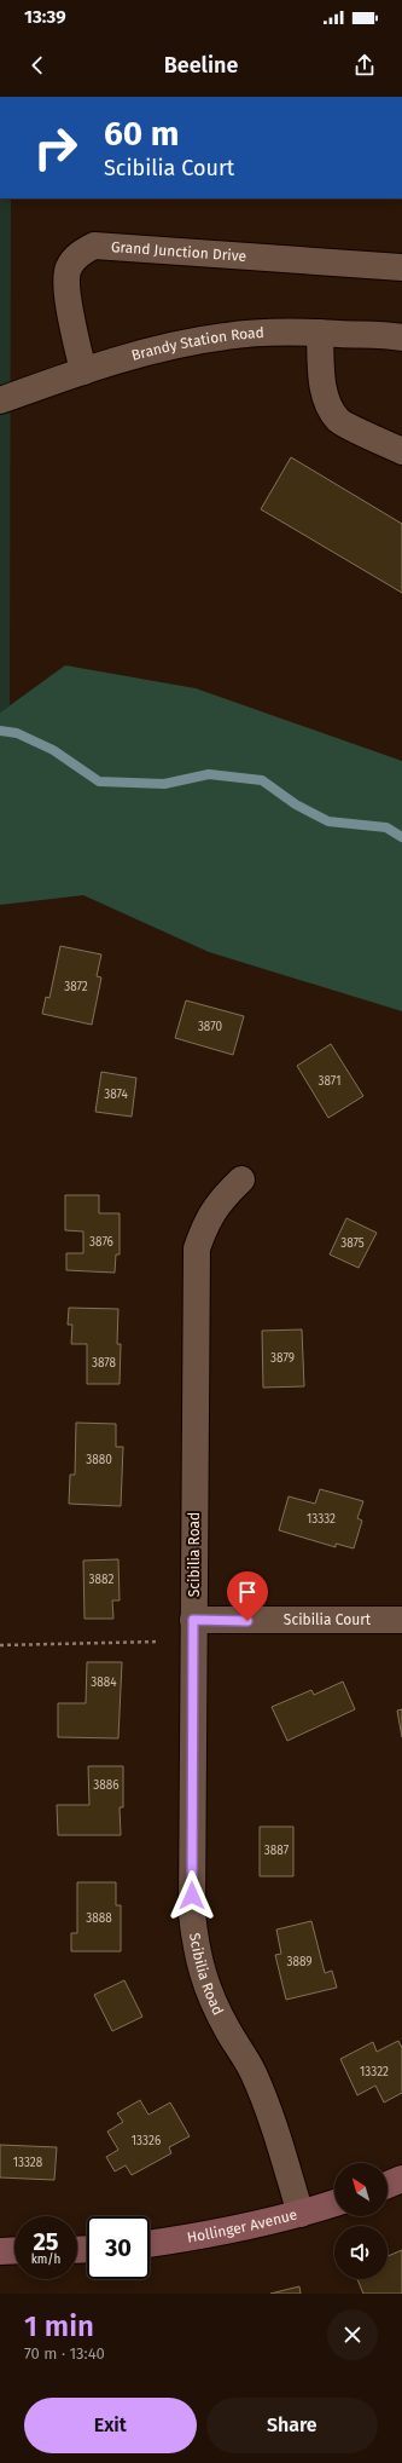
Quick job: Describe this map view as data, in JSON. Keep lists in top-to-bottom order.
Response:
{
  "streets": {
    "street": [
      "Grand Junction Drive",
      "Brandy Station Road",
      "Scibilia Road",
      "Scibilia Court",
      "Hollinger Avenue"
    ]
  },
  "crossings": [
    ["Grand Junction Drive", "Brandy Station Road"],
    ["Scibilia Road", "Scibilia Court"],
    ["Scibilia Road", "Hollinger Avenue"]
  ],
  "house_numbers": [
    "3872",
    "3870",
    "3871",
    "3874",
    "3876",
    "3875",
    "3879",
    "3878",
    "3880",
    "13332",
    "3882",
    "3884",
    "3886",
    "3887",
    "3888",
    "3889",
    "13322",
    "13326",
    "13328"
  ],
  "north": "top left",
  "page": {
    "status": "13:39",
    "header": "Beeline",
    "turn": ["60 m", "Scibilia Court"],
    "speed": "25 km/h",
    "limit": "30",
    "heading": ["1 min", "70 m · 13:40"],
    "buttons": ["Exit", "Share"]
  }
}
